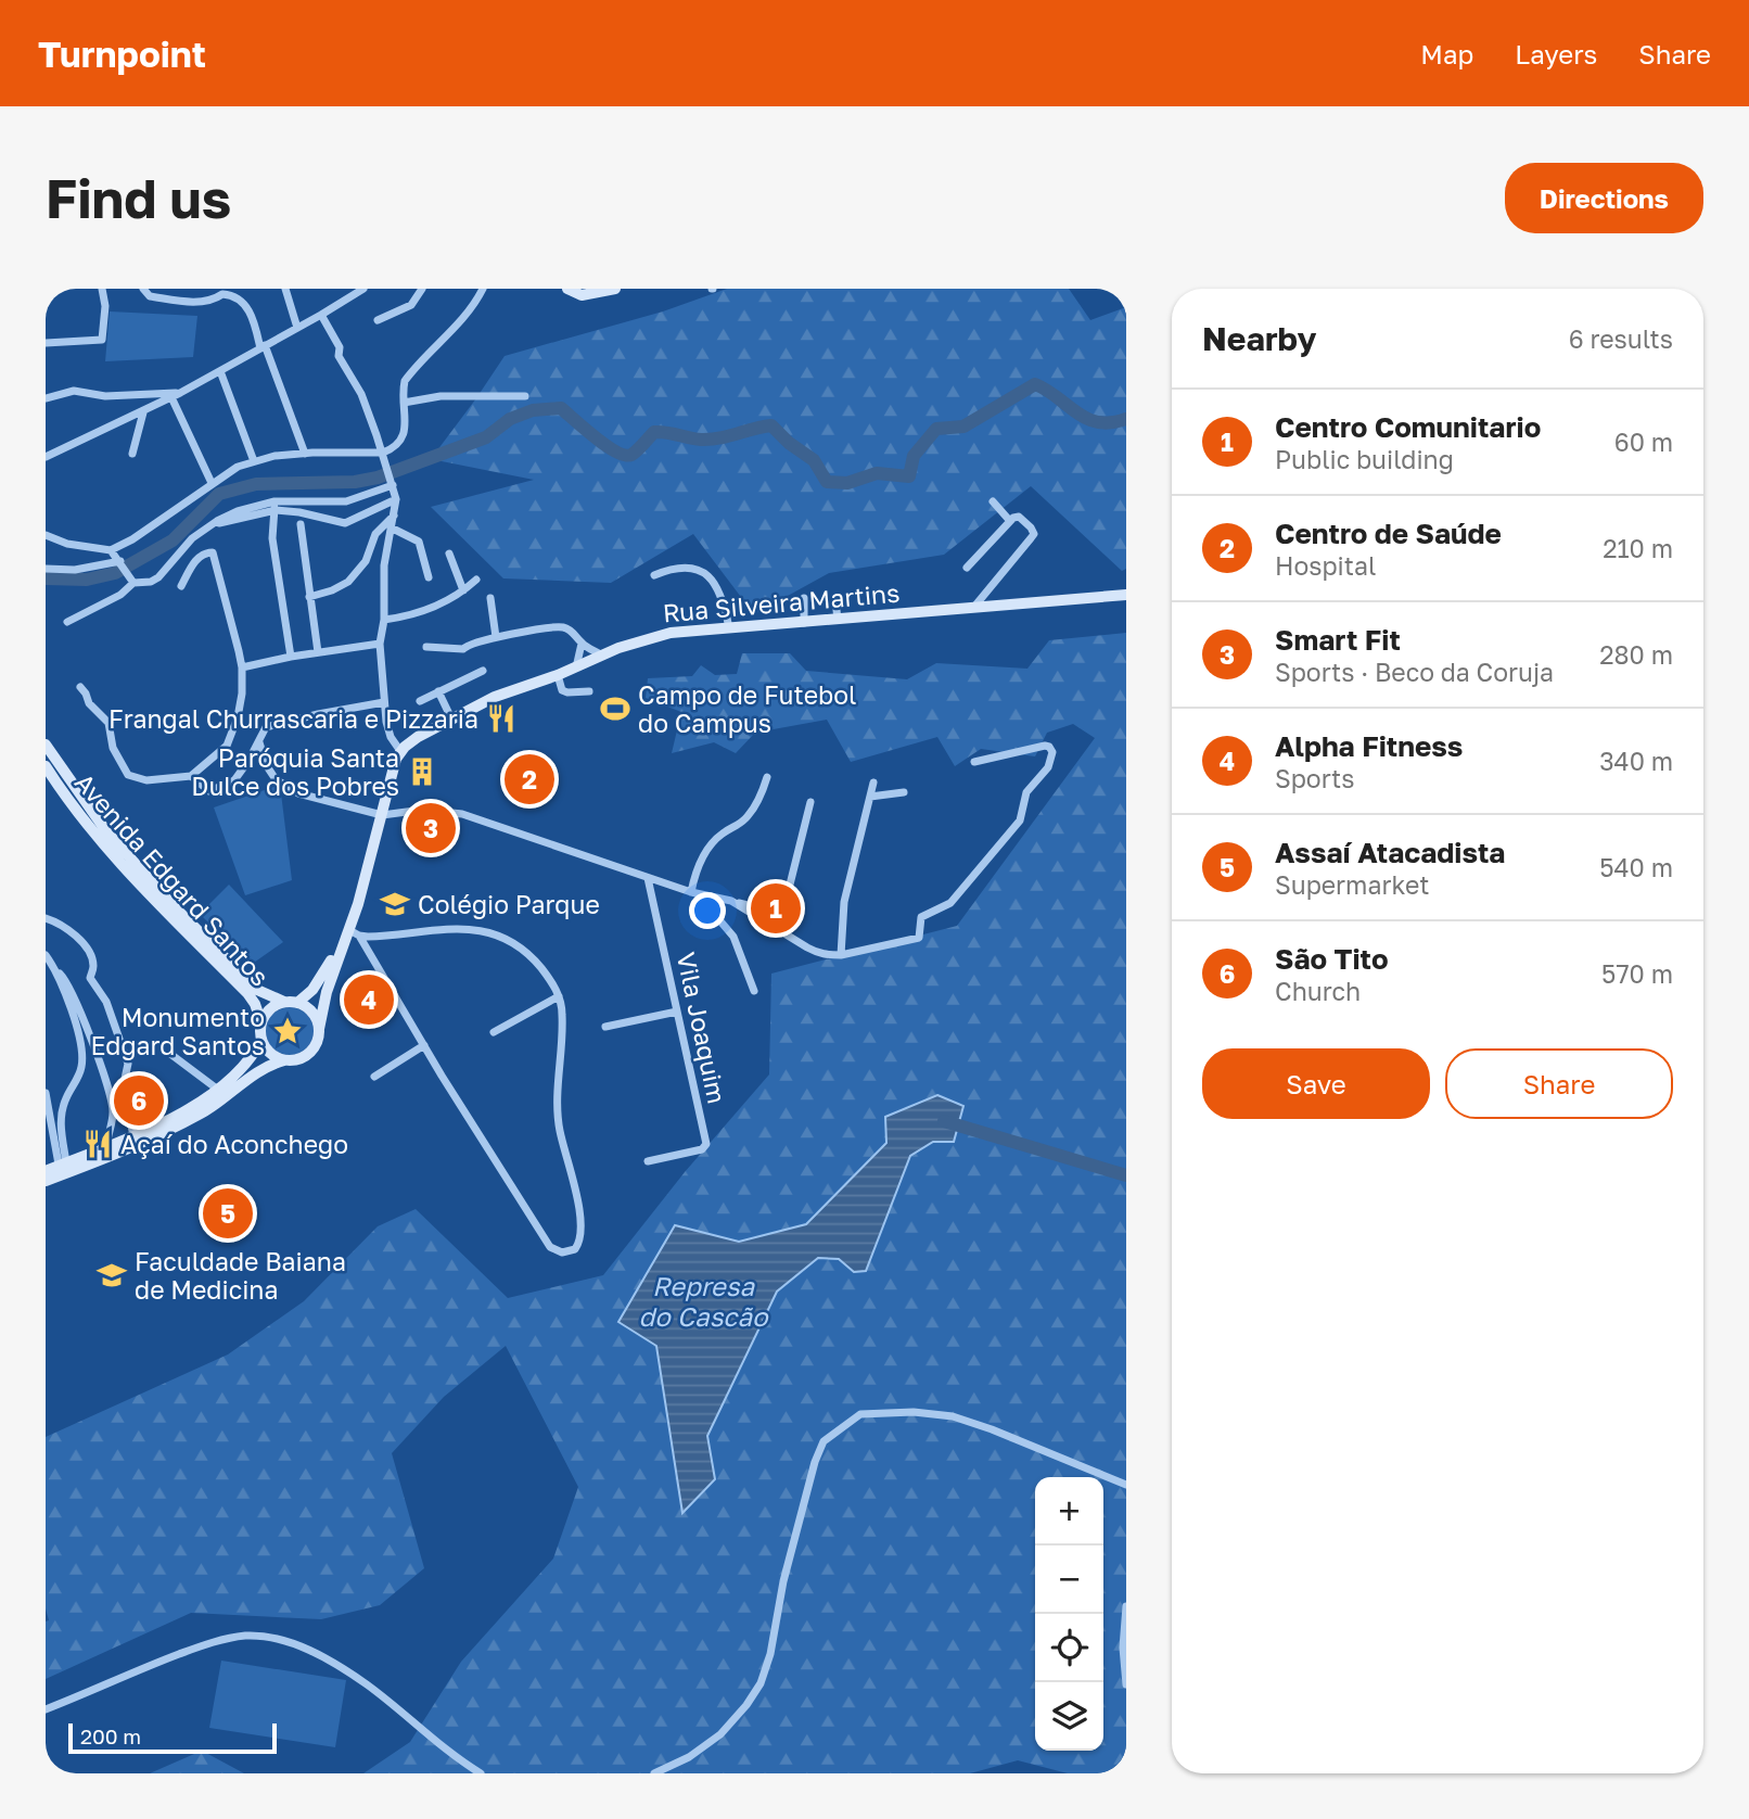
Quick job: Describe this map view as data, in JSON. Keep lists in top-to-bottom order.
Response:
{
  "streets": {
    "main road": ["Rua Silveira Martins", "Avenida Edgard Santos"],
    "street": ["Vila Joaquim"]
  },
  "water": ["Represa do Cascão"],
  "places": {
    "sports": ["Campo de Futebol do Campus"],
    "restaurant": ["Frangal Churrascaria e Pizzaria", "Açaí do Aconchego"],
    "building": ["Paróquia Santa Dulce dos Pobres"],
    "school or university": ["Colégio Parque", "Faculdade Baiana de Medicina"],
    "place": ["Monumento Edgard Santos"]
  },
  "scale_bar": "200 m",
  "page": {
    "header": "Turnpoint",
    "nav": ["Map", "Layers", "Share"],
    "buttons": [
      "Directions",
      ["Save", "Share"]
    ],
    "title": "Find us",
    "heading": ["Nearby", "6 results"],
    "list": [
      {
        "mark": "1",
        "name": "Centro Comunitario",
        "note": "Public building",
        "value": "60 m"
      },
      {
        "mark": "2",
        "name": "Centro de Saúde",
        "note": "Hospital",
        "value": "210 m"
      },
      {
        "mark": "3",
        "name": "Smart Fit",
        "note": "Sports · Beco da Coruja",
        "value": "280 m"
      },
      {
        "mark": "4",
        "name": "Alpha Fitness",
        "note": "Sports",
        "value": "340 m"
      },
      {
        "mark": "5",
        "name": "Assaí Atacadista",
        "note": "Supermarket",
        "value": "540 m"
      },
      {
        "mark": "6",
        "name": "São Tito",
        "note": "Church",
        "value": "570 m"
      }
    ],
    "pins": [
      "2",
      "3",
      "1",
      "4",
      "6",
      "5"
    ],
    "map_buttons": ["+", "−"],
    "scale": "200 m"
  }
}
